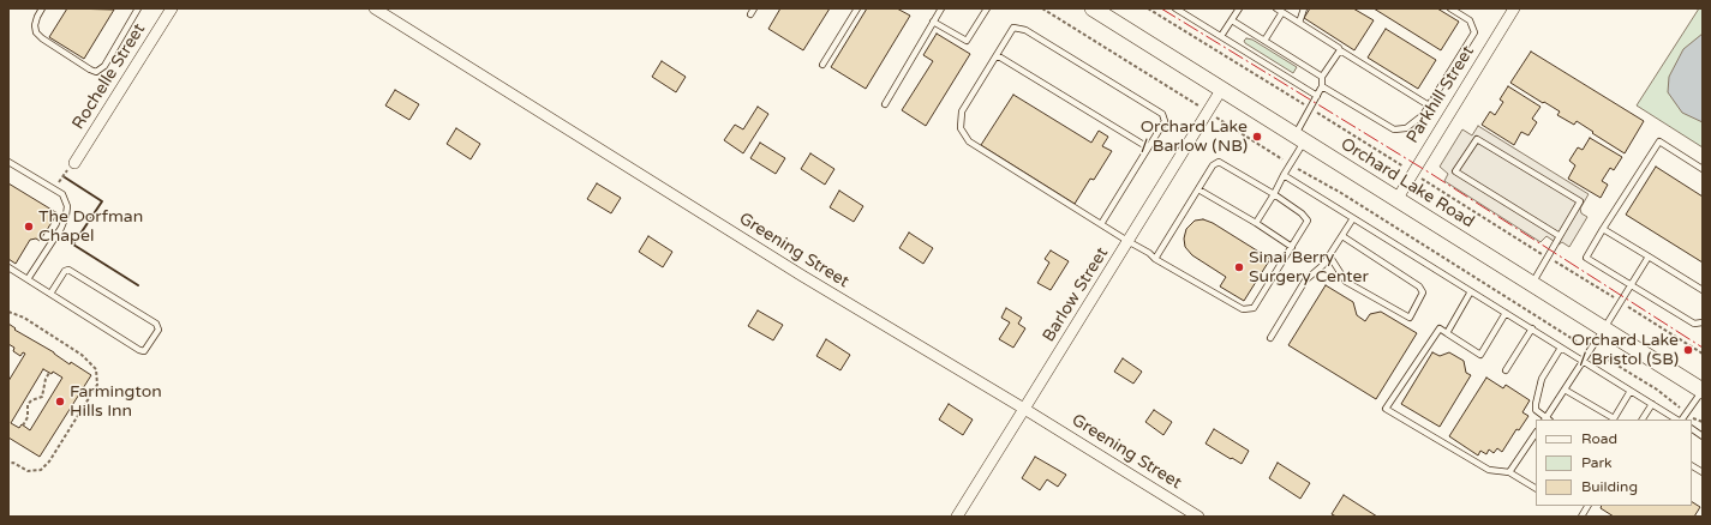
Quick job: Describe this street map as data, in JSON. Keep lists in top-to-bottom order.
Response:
{
  "streets": {
    "main road": ["Orchard Lake Road"],
    "street": [
      "Rochelle Street",
      "Parkhill Street",
      "Greening Street",
      "Barlow Street"
    ]
  },
  "crossings": [
    ["Parkhill Street", "Orchard Lake Road"],
    ["Orchard Lake Road", "Barlow Street"],
    ["Greening Street", "Barlow Street"]
  ],
  "places": [
    "Orchard Lake / Barlow (NB)",
    "The Dorfman Chapel",
    "Sinai Berry Surgery Center",
    "Orchard Lake / Bristol (SB)",
    "Farmington Hills Inn"
  ],
  "legend": ["Road", "Park", "Building"]
}
